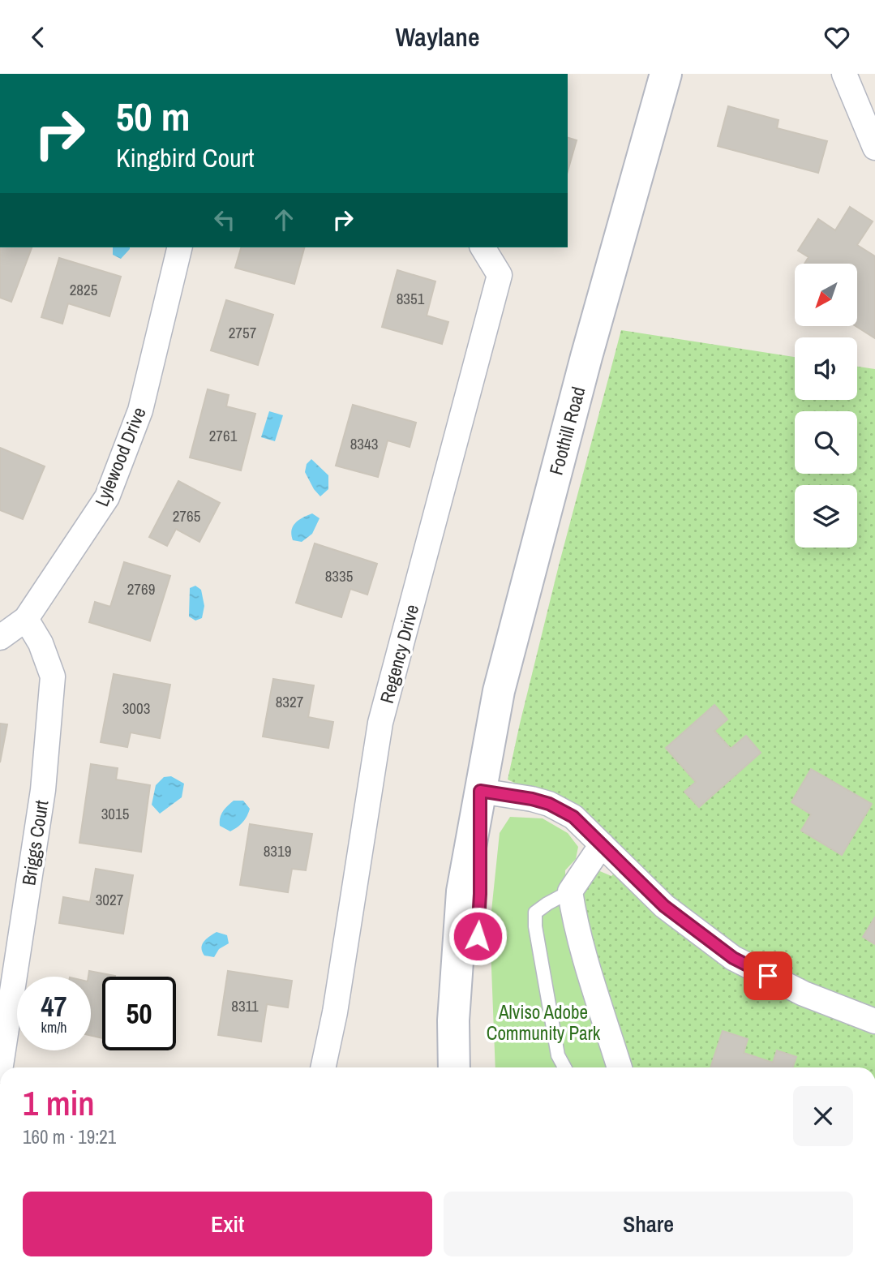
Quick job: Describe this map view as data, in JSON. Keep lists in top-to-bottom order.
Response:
{
  "streets": {
    "main road": ["Foothill Road"],
    "street": ["Lylewood Drive", "Regency Drive", "Briggs Court"]
  },
  "crossings": [
    ["Lylewood Drive", "Briggs Court"]
  ],
  "parks": ["Alviso Adobe Community Park"],
  "house_numbers": [
    "2825",
    "8351",
    "2757",
    "2761",
    "8343",
    "2765",
    "8335",
    "2769",
    "8327",
    "3003",
    "3015",
    "8319",
    "3027",
    "8311"
  ],
  "north": "bottom left",
  "page": {
    "header": "Waylane",
    "turn": ["50 m", "Kingbird Court"],
    "speed": "47 km/h",
    "limit": "50",
    "heading": ["1 min", "160 m · 19:21"],
    "buttons": ["Exit", "Share"]
  }
}
